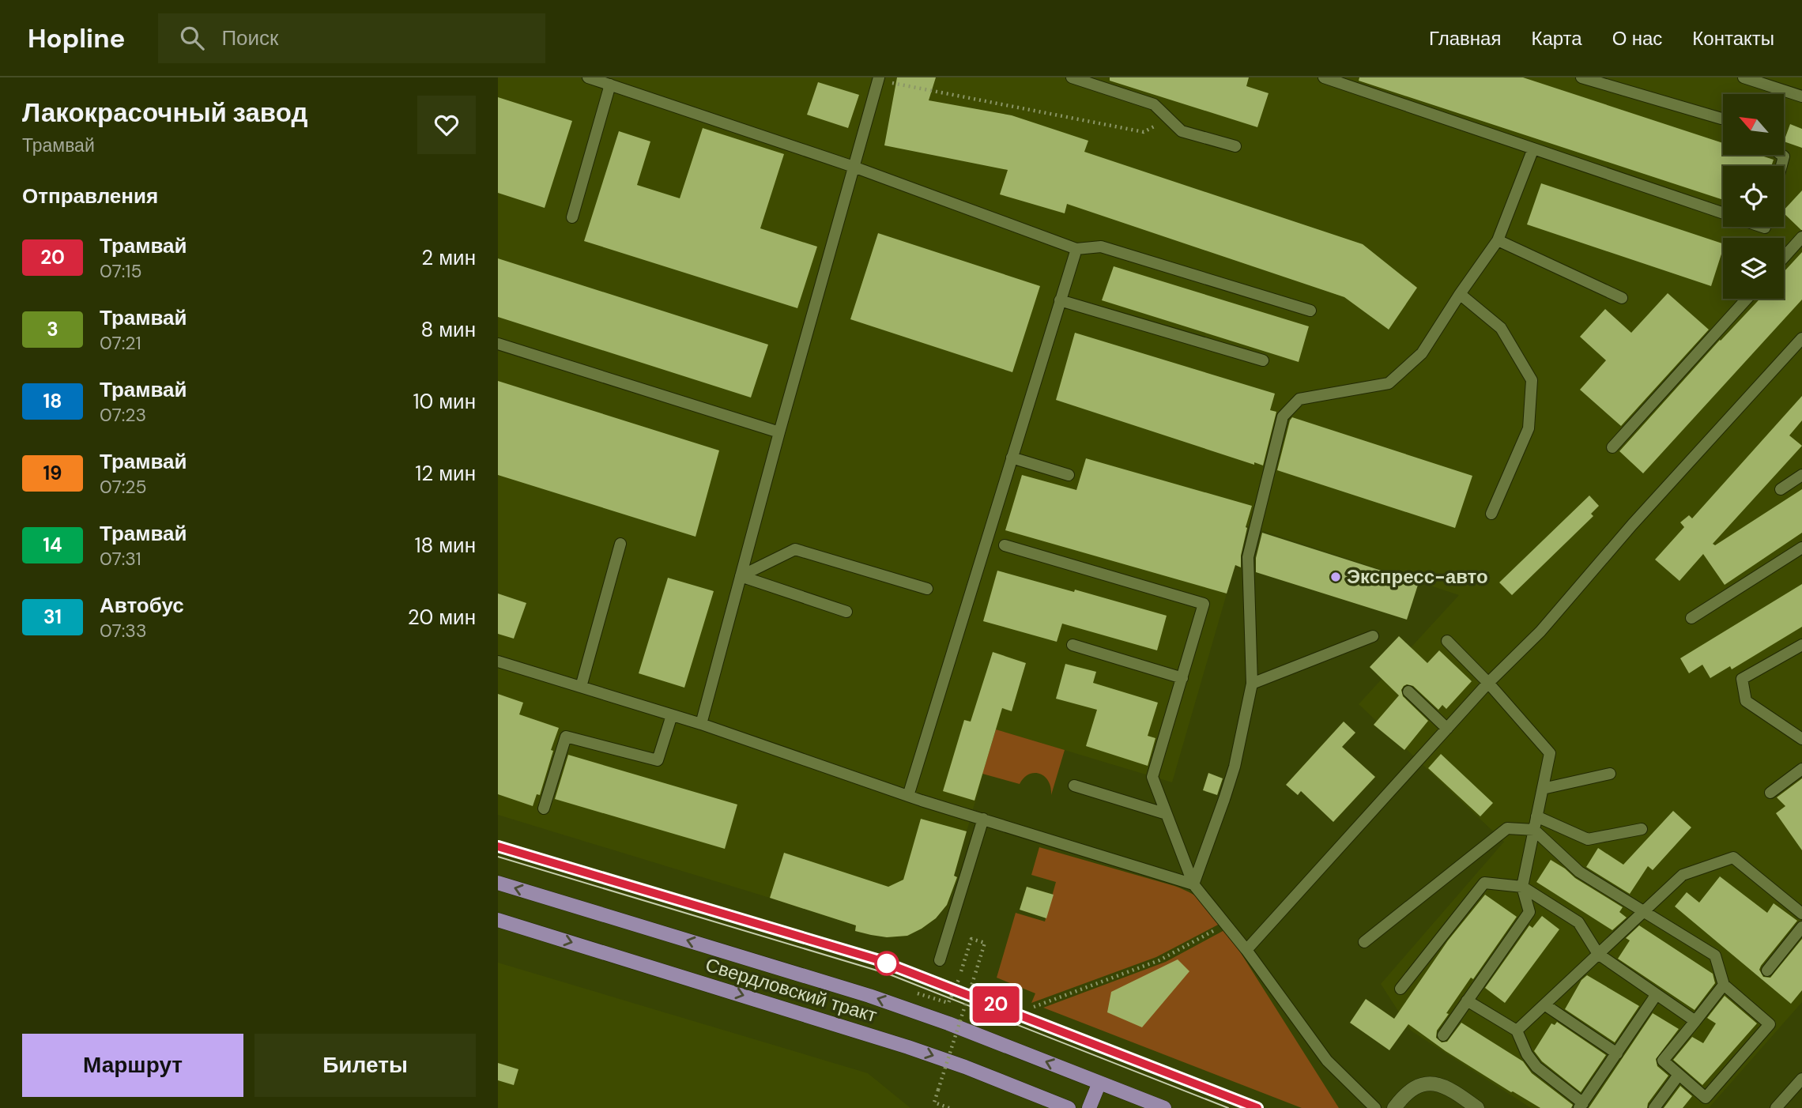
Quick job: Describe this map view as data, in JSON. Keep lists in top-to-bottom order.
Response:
{
  "streets": {
    "main road": ["Свердловский тракт"]
  },
  "places": ["Экспресс-авто"],
  "lines": ["tram line 20"],
  "north": "top left",
  "page": {
    "header": "Hopline",
    "search": "Поиск",
    "nav": [
      "Главная",
      "Карта",
      "О нас",
      "Контакты"
    ],
    "heading": [
      ["Лакокрасочный завод", "Трамвай"],
      "Отправления"
    ],
    "on_map": "20",
    "list": [
      {
        "mark": "20",
        "name": "Трамвай",
        "note": "07:15",
        "value": "2 мин"
      },
      {
        "mark": "3",
        "name": "Трамвай",
        "note": "07:21",
        "value": "8 мин"
      },
      {
        "mark": "18",
        "name": "Трамвай",
        "note": "07:23",
        "value": "10 мин"
      },
      {
        "mark": "19",
        "name": "Трамвай",
        "note": "07:25",
        "value": "12 мин"
      },
      {
        "mark": "14",
        "name": "Трамвай",
        "note": "07:31",
        "value": "18 мин"
      },
      {
        "mark": "31",
        "name": "Автобус",
        "note": "07:33",
        "value": "20 мин"
      }
    ],
    "buttons": ["Маршрут", "Билеты"]
  }
}
